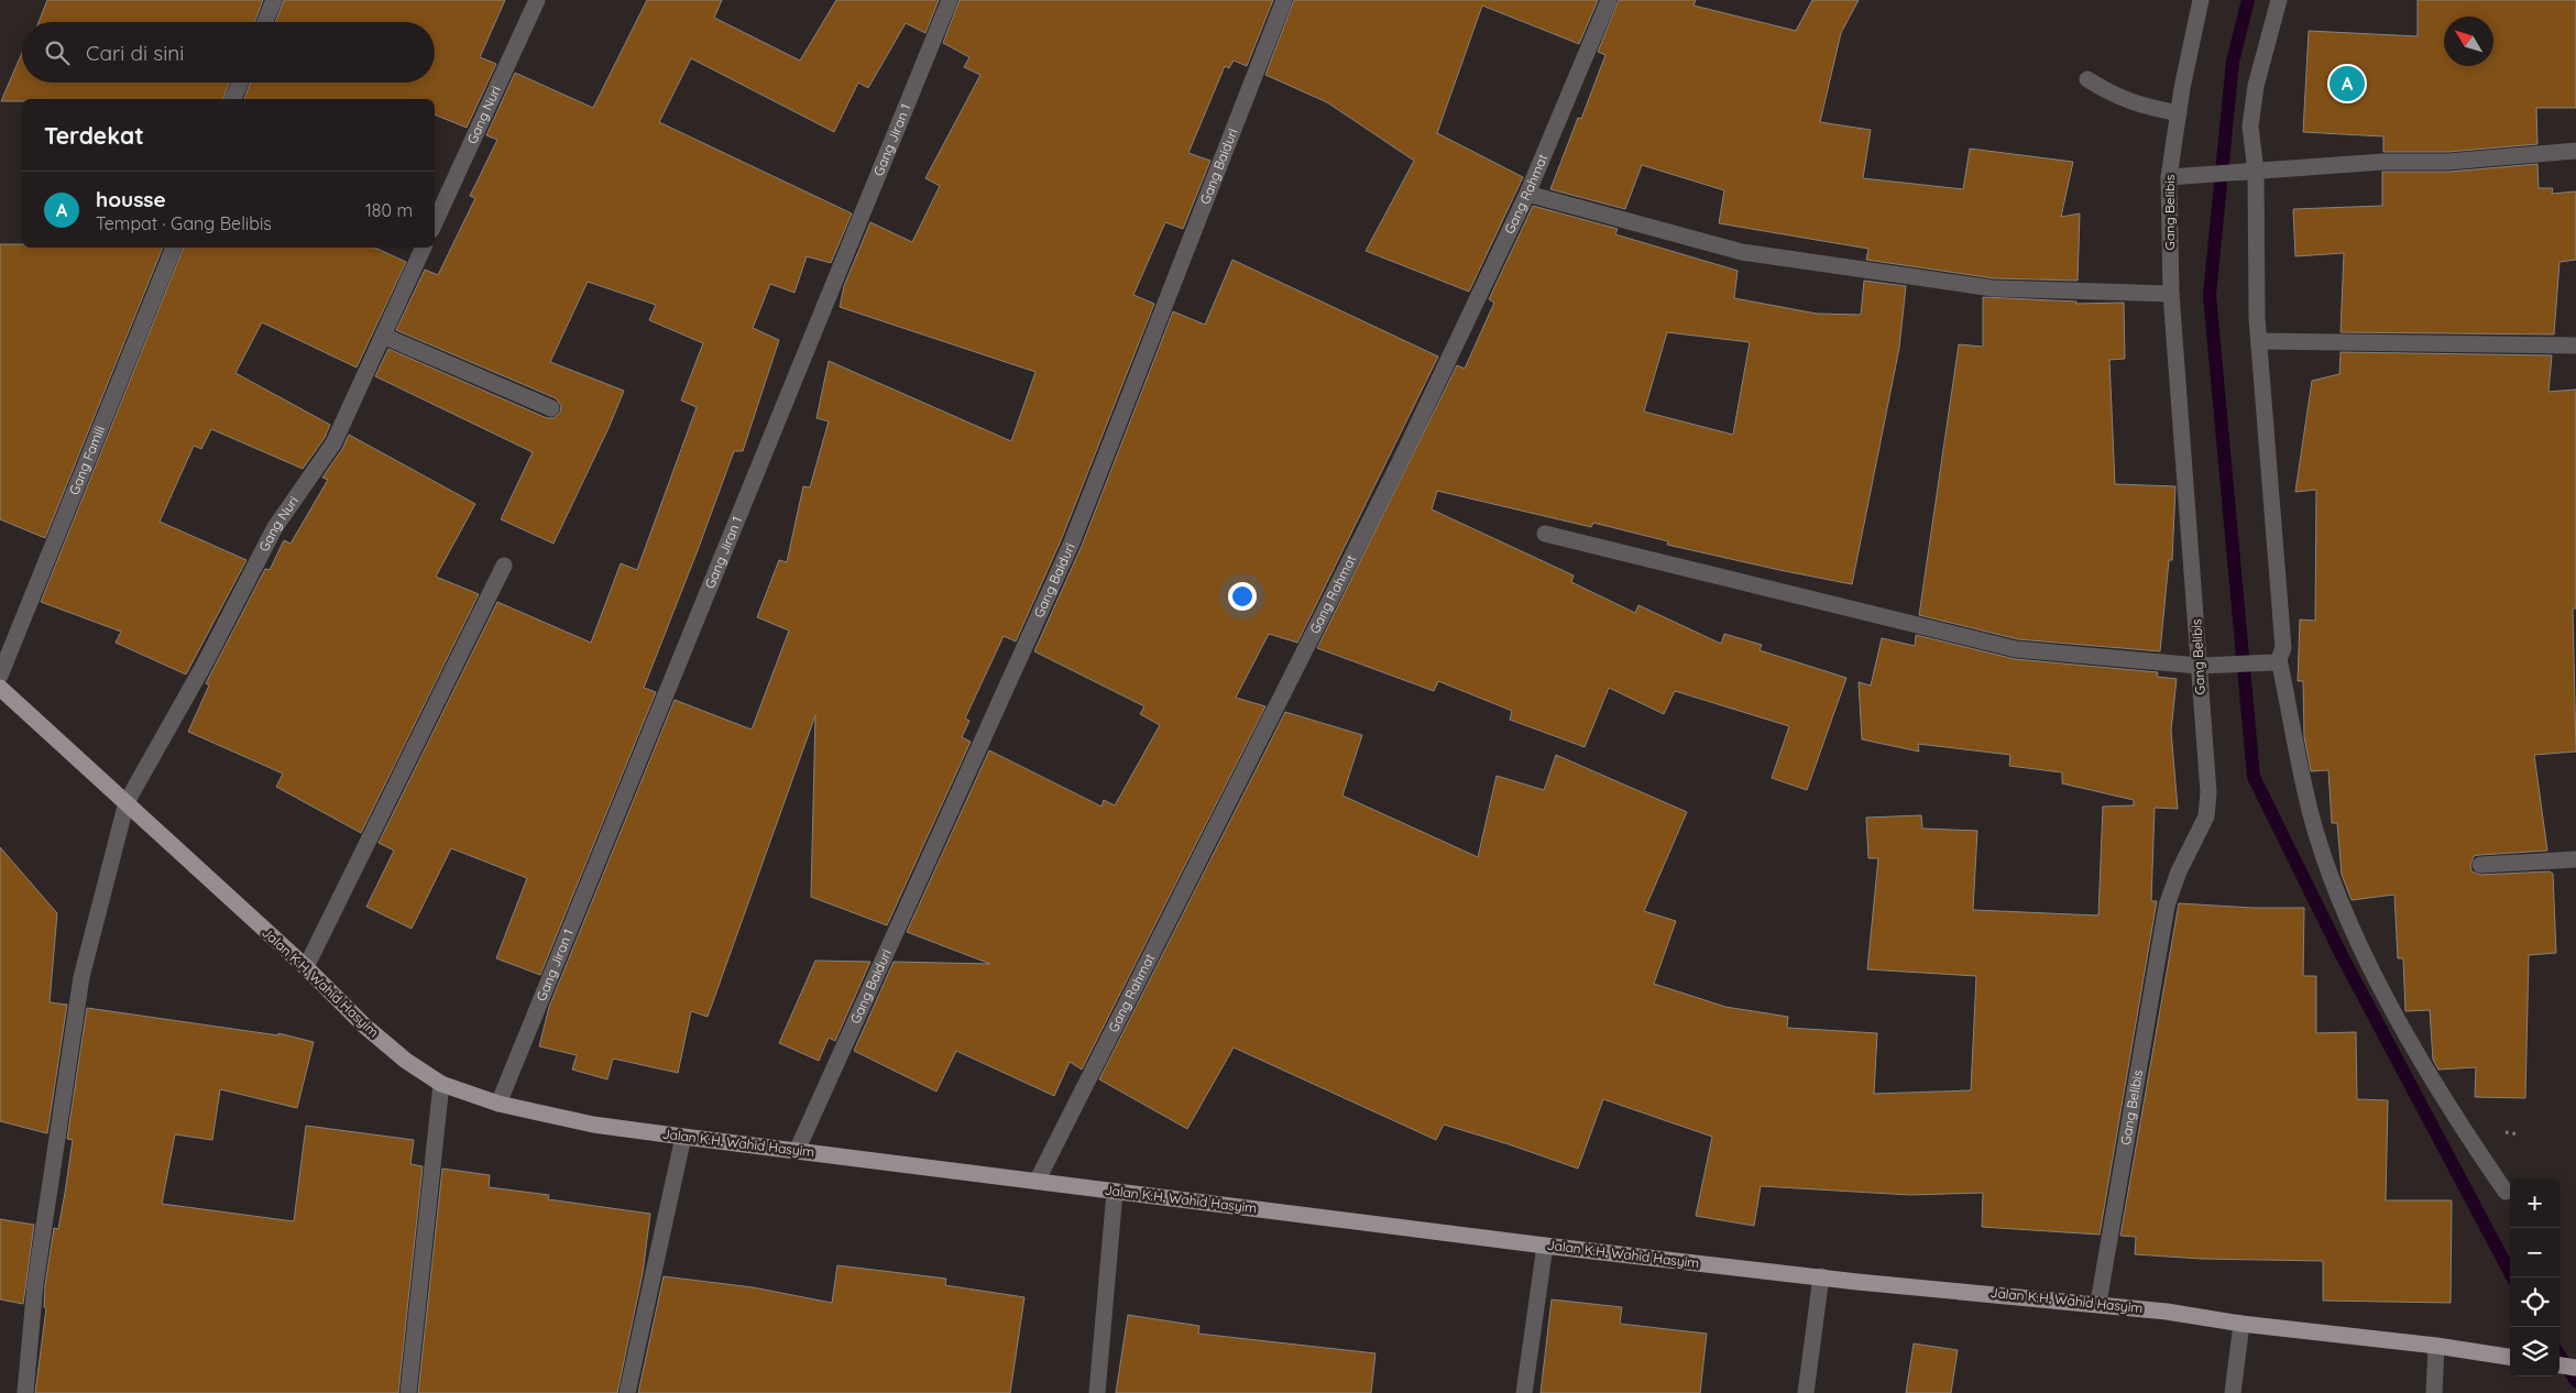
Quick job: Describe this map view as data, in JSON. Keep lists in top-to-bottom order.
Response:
{
  "streets": {
    "main road": ["Jalan K.H. Wahid Hasyim"],
    "street": [
      "Gang Nuri",
      "Gang Jiran 1",
      "Gang Baiduri",
      "Gang Rahmat",
      "Gang Belibis",
      "Gang Famili"
    ]
  },
  "crossings": [
    ["Gang Nuri", "Jalan K.H. Wahid Hasyim"],
    ["Gang Jiran 1", "Jalan K.H. Wahid Hasyim"],
    ["Gang Baiduri", "Jalan K.H. Wahid Hasyim"],
    ["Gang Rahmat", "Jalan K.H. Wahid Hasyim"],
    ["Gang Belibis", "Jalan K.H. Wahid Hasyim"]
  ],
  "north": "top left",
  "page": {
    "search": "Cari di sini",
    "pins": "A",
    "heading": "Terdekat",
    "list": [
      {
        "mark": "A",
        "name": "housse",
        "note": "Tempat · Gang Belibis",
        "value": "180 m"
      }
    ],
    "map_buttons": ["+", "−"]
  }
}
